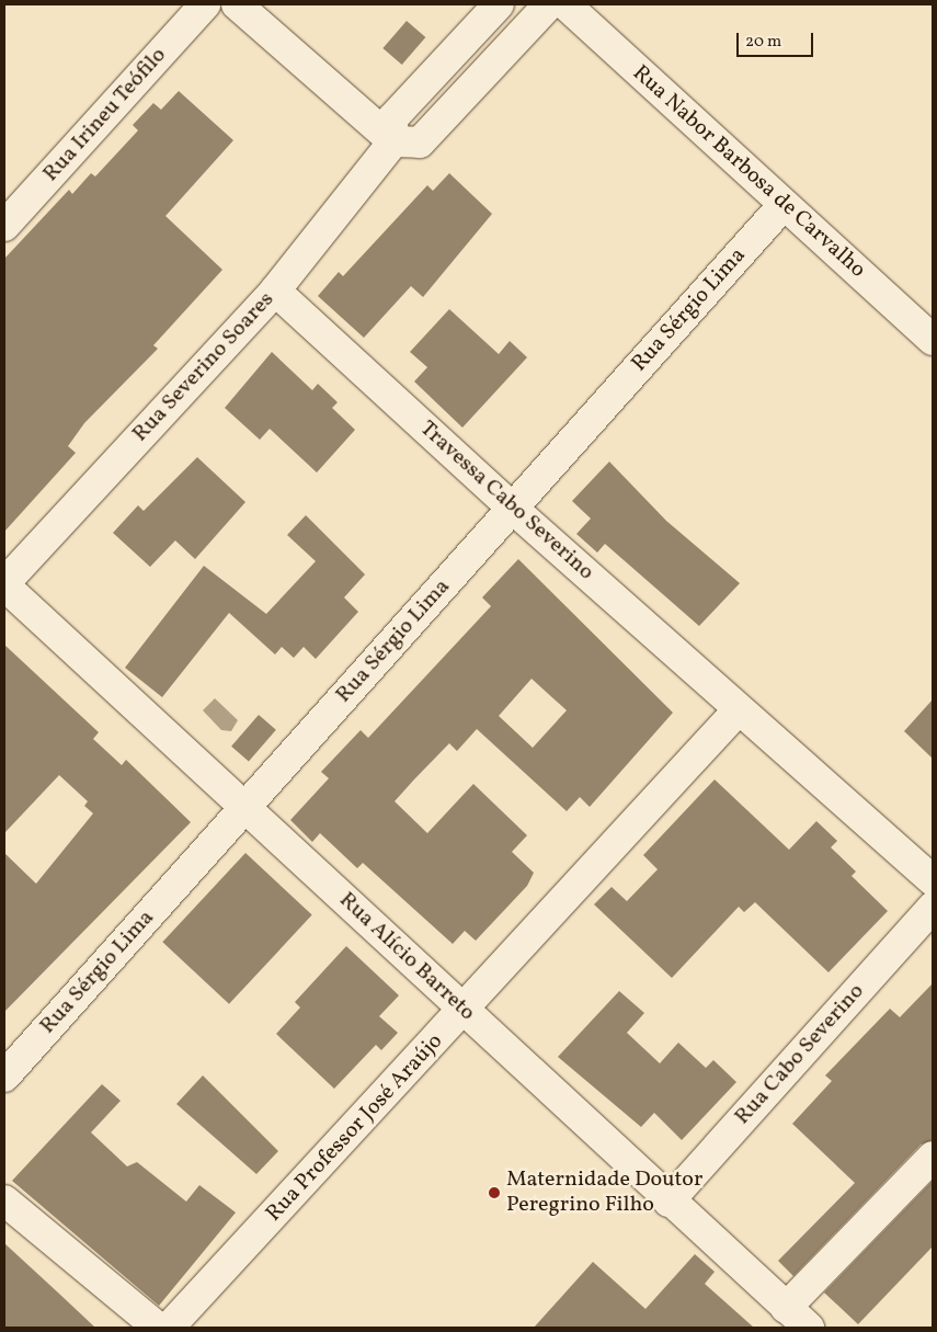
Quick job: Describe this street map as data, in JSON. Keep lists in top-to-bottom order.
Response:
{
  "streets": {
    "street": [
      "Rua Irineu Teófilo",
      "Rua Nabor Barbosa de Carvalho",
      "Rua Sérgio Lima",
      "Rua Severino Soares",
      "Travessa Cabo Severino",
      "Rua Alício Barreto",
      "Rua Cabo Severino",
      "Rua Professor José Araújo"
    ]
  },
  "crossings": [
    ["Rua Nabor Barbosa de Carvalho", "Rua Sérgio Lima"],
    ["Rua Sérgio Lima", "Travessa Cabo Severino"],
    ["Rua Sérgio Lima", "Rua Alício Barreto"],
    ["Rua Severino Soares", "Travessa Cabo Severino"],
    ["Rua Severino Soares", "Rua Alício Barreto"],
    ["Travessa Cabo Severino", "Rua Professor José Araújo"],
    ["Rua Alício Barreto", "Rua Cabo Severino"],
    ["Rua Alício Barreto", "Rua Professor José Araújo"]
  ],
  "places": ["Maternidade Doutor Peregrino Filho"],
  "scale_bar": "20 m"
}
